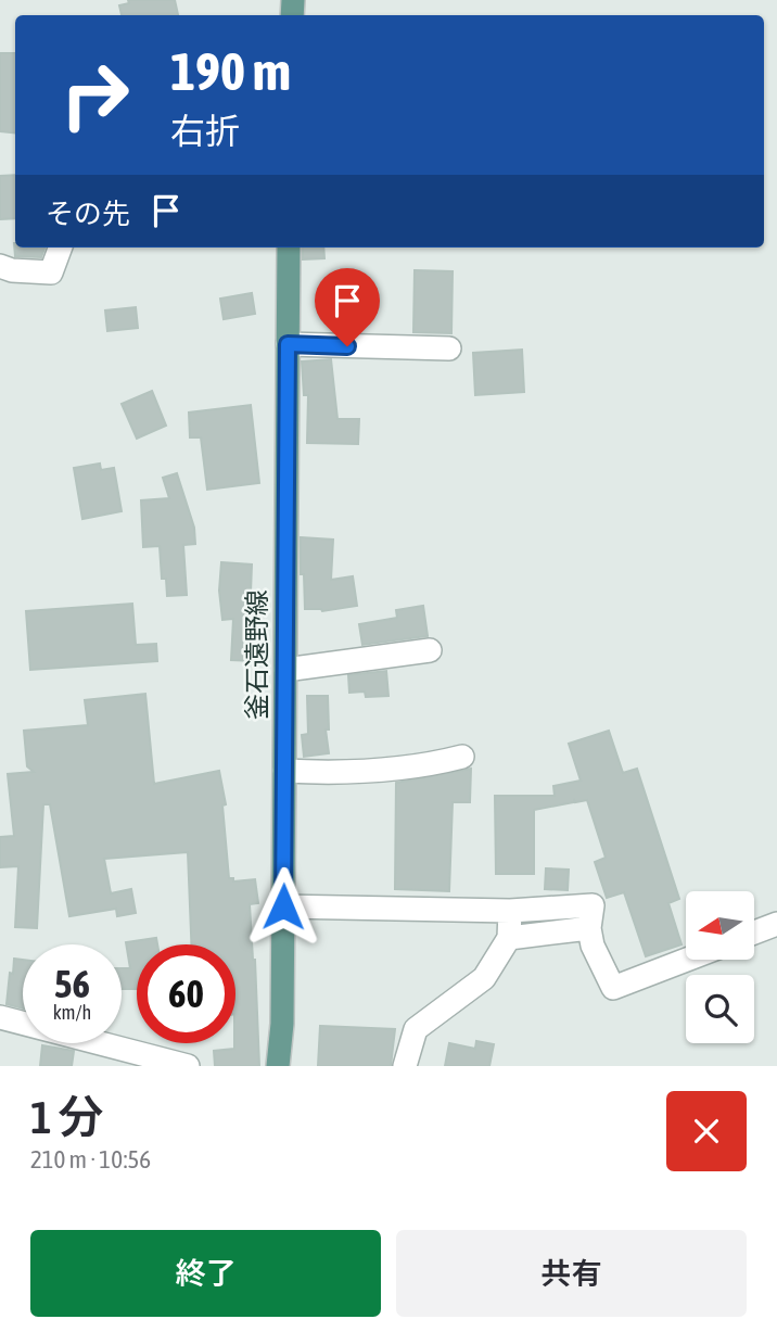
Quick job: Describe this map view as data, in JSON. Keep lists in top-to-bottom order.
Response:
{
  "streets": {
    "main road": ["釜石遠野線"]
  },
  "north": "left",
  "page": {
    "turn": ["190 m", "右折"],
    "then": "その先",
    "speed": "56 km/h",
    "limit": "60",
    "heading": ["1 分", "210 m · 10:56"],
    "buttons": ["終了", "共有"]
  }
}
